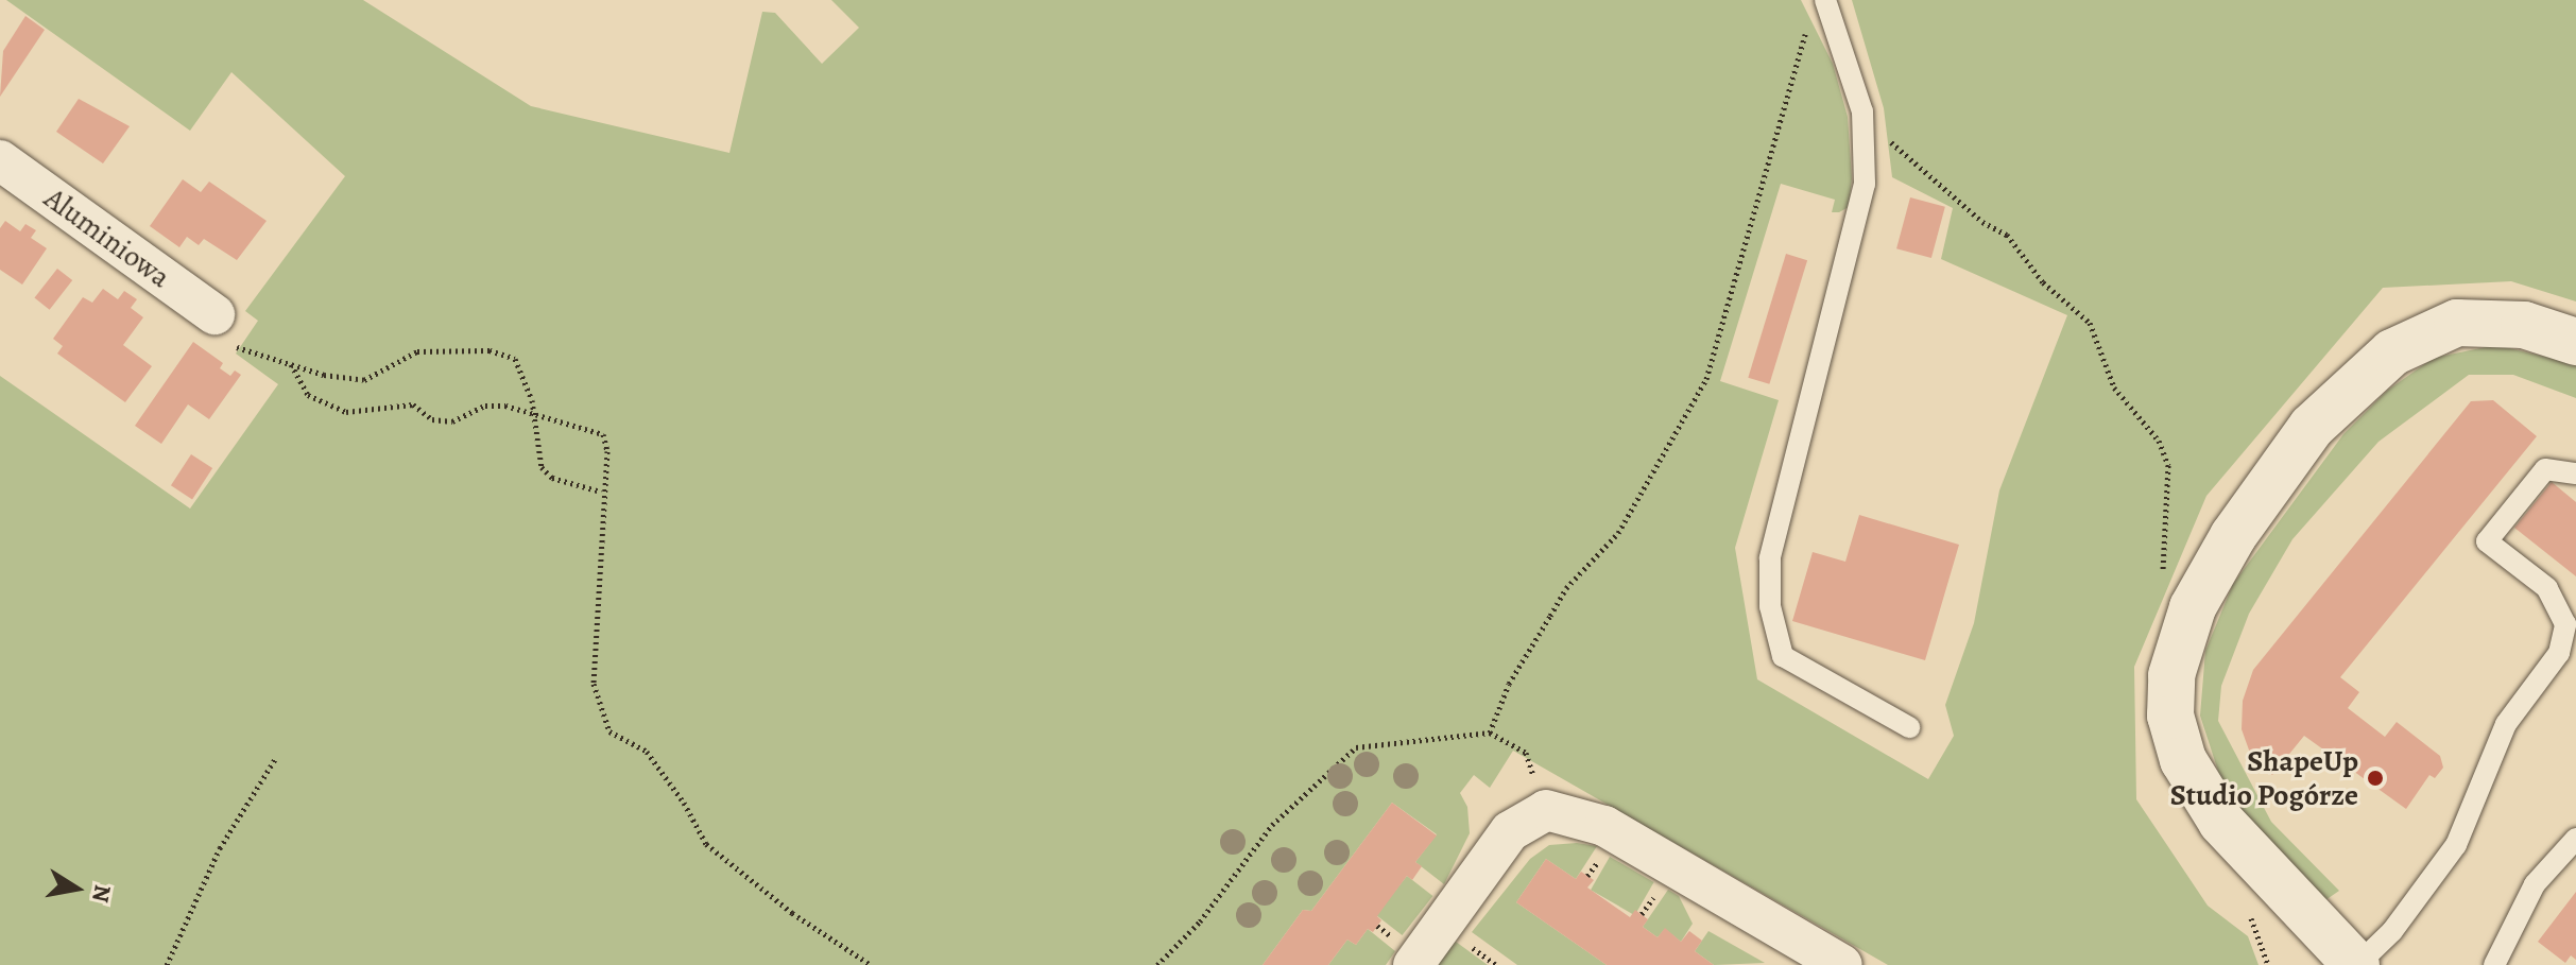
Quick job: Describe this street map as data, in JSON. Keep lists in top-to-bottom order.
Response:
{
  "streets": {
    "street": ["Aluminiowa"]
  },
  "places": ["ShapeUp Studio Pogórze"],
  "north": "right"
}
